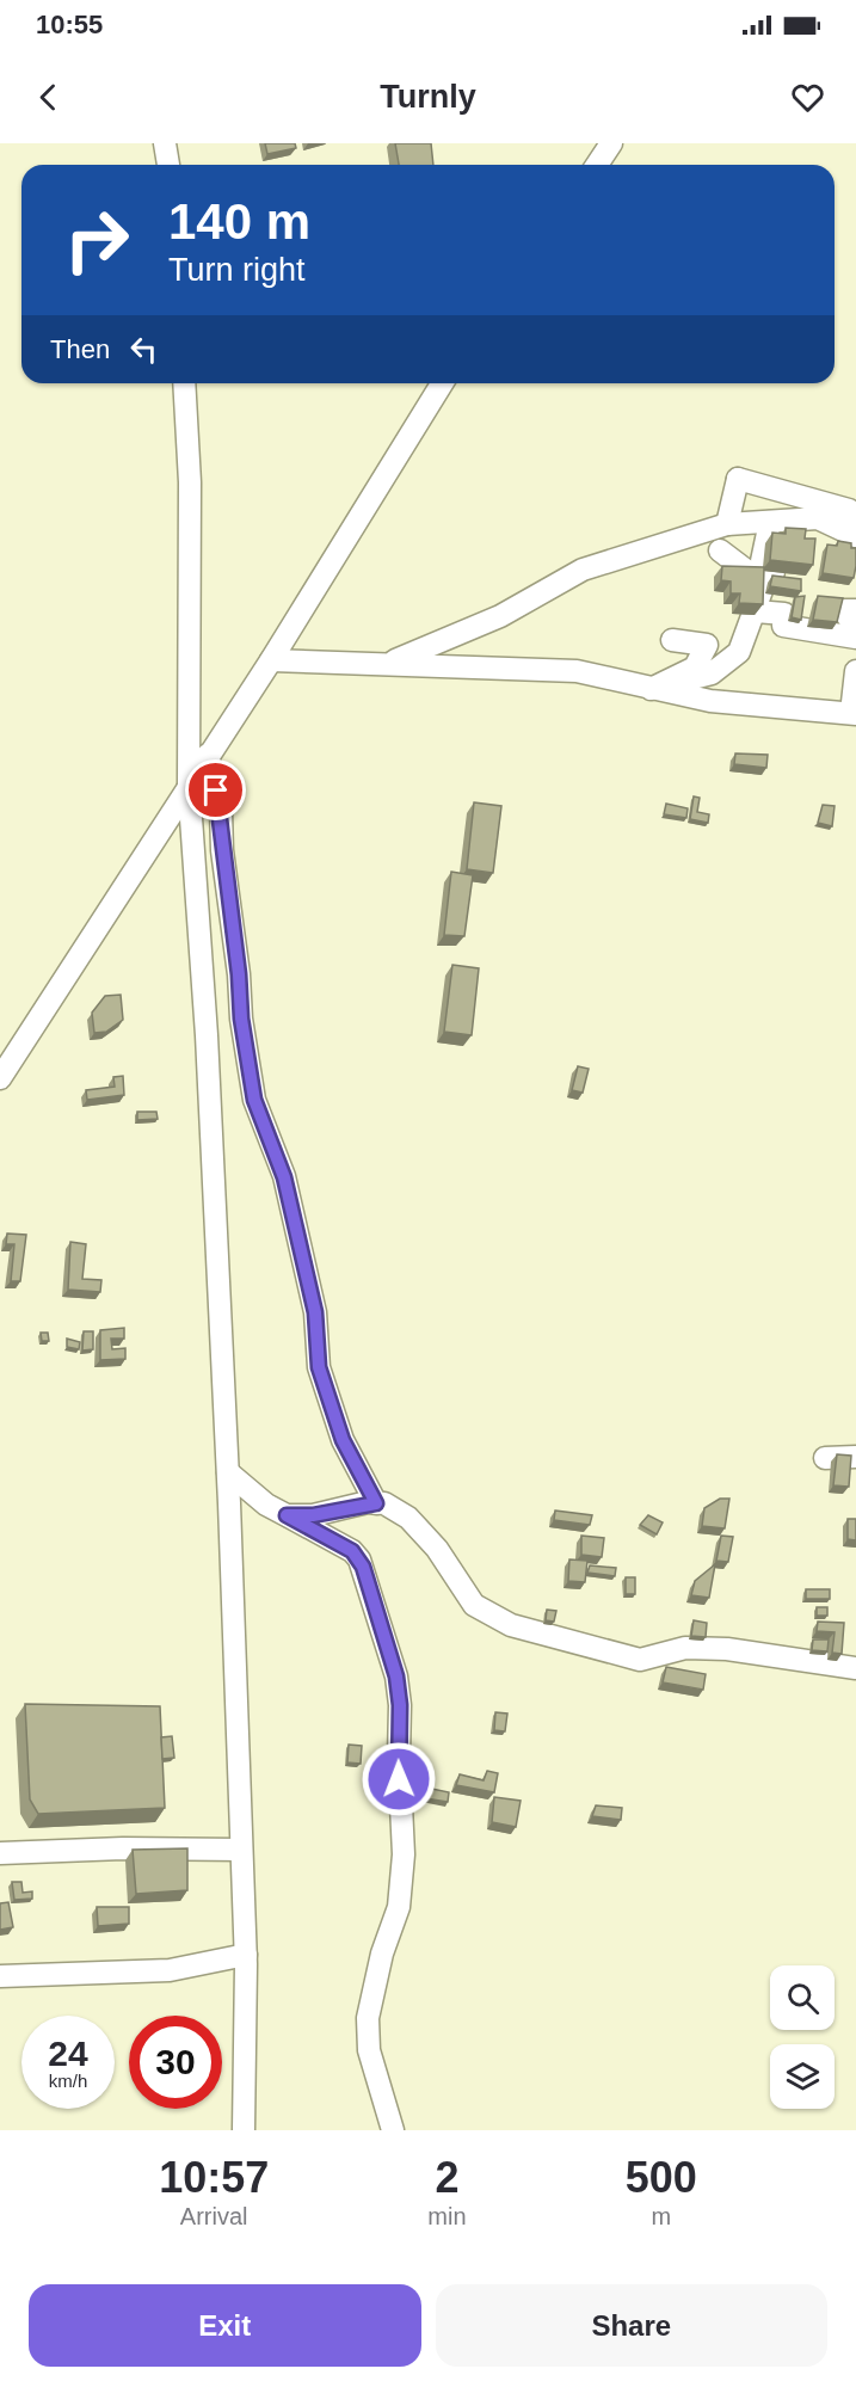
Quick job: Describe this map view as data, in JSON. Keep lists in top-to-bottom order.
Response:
{
  "page": {
    "status": "10:55",
    "header": "Turnly",
    "turn": ["140 m", "Turn right"],
    "then": "Then",
    "speed": "24 km/h",
    "limit": "30",
    "eta": [
      "10:57",
      "Arrival",
      "2",
      "min",
      "500",
      "m"
    ],
    "buttons": ["Exit", "Share"]
  }
}
